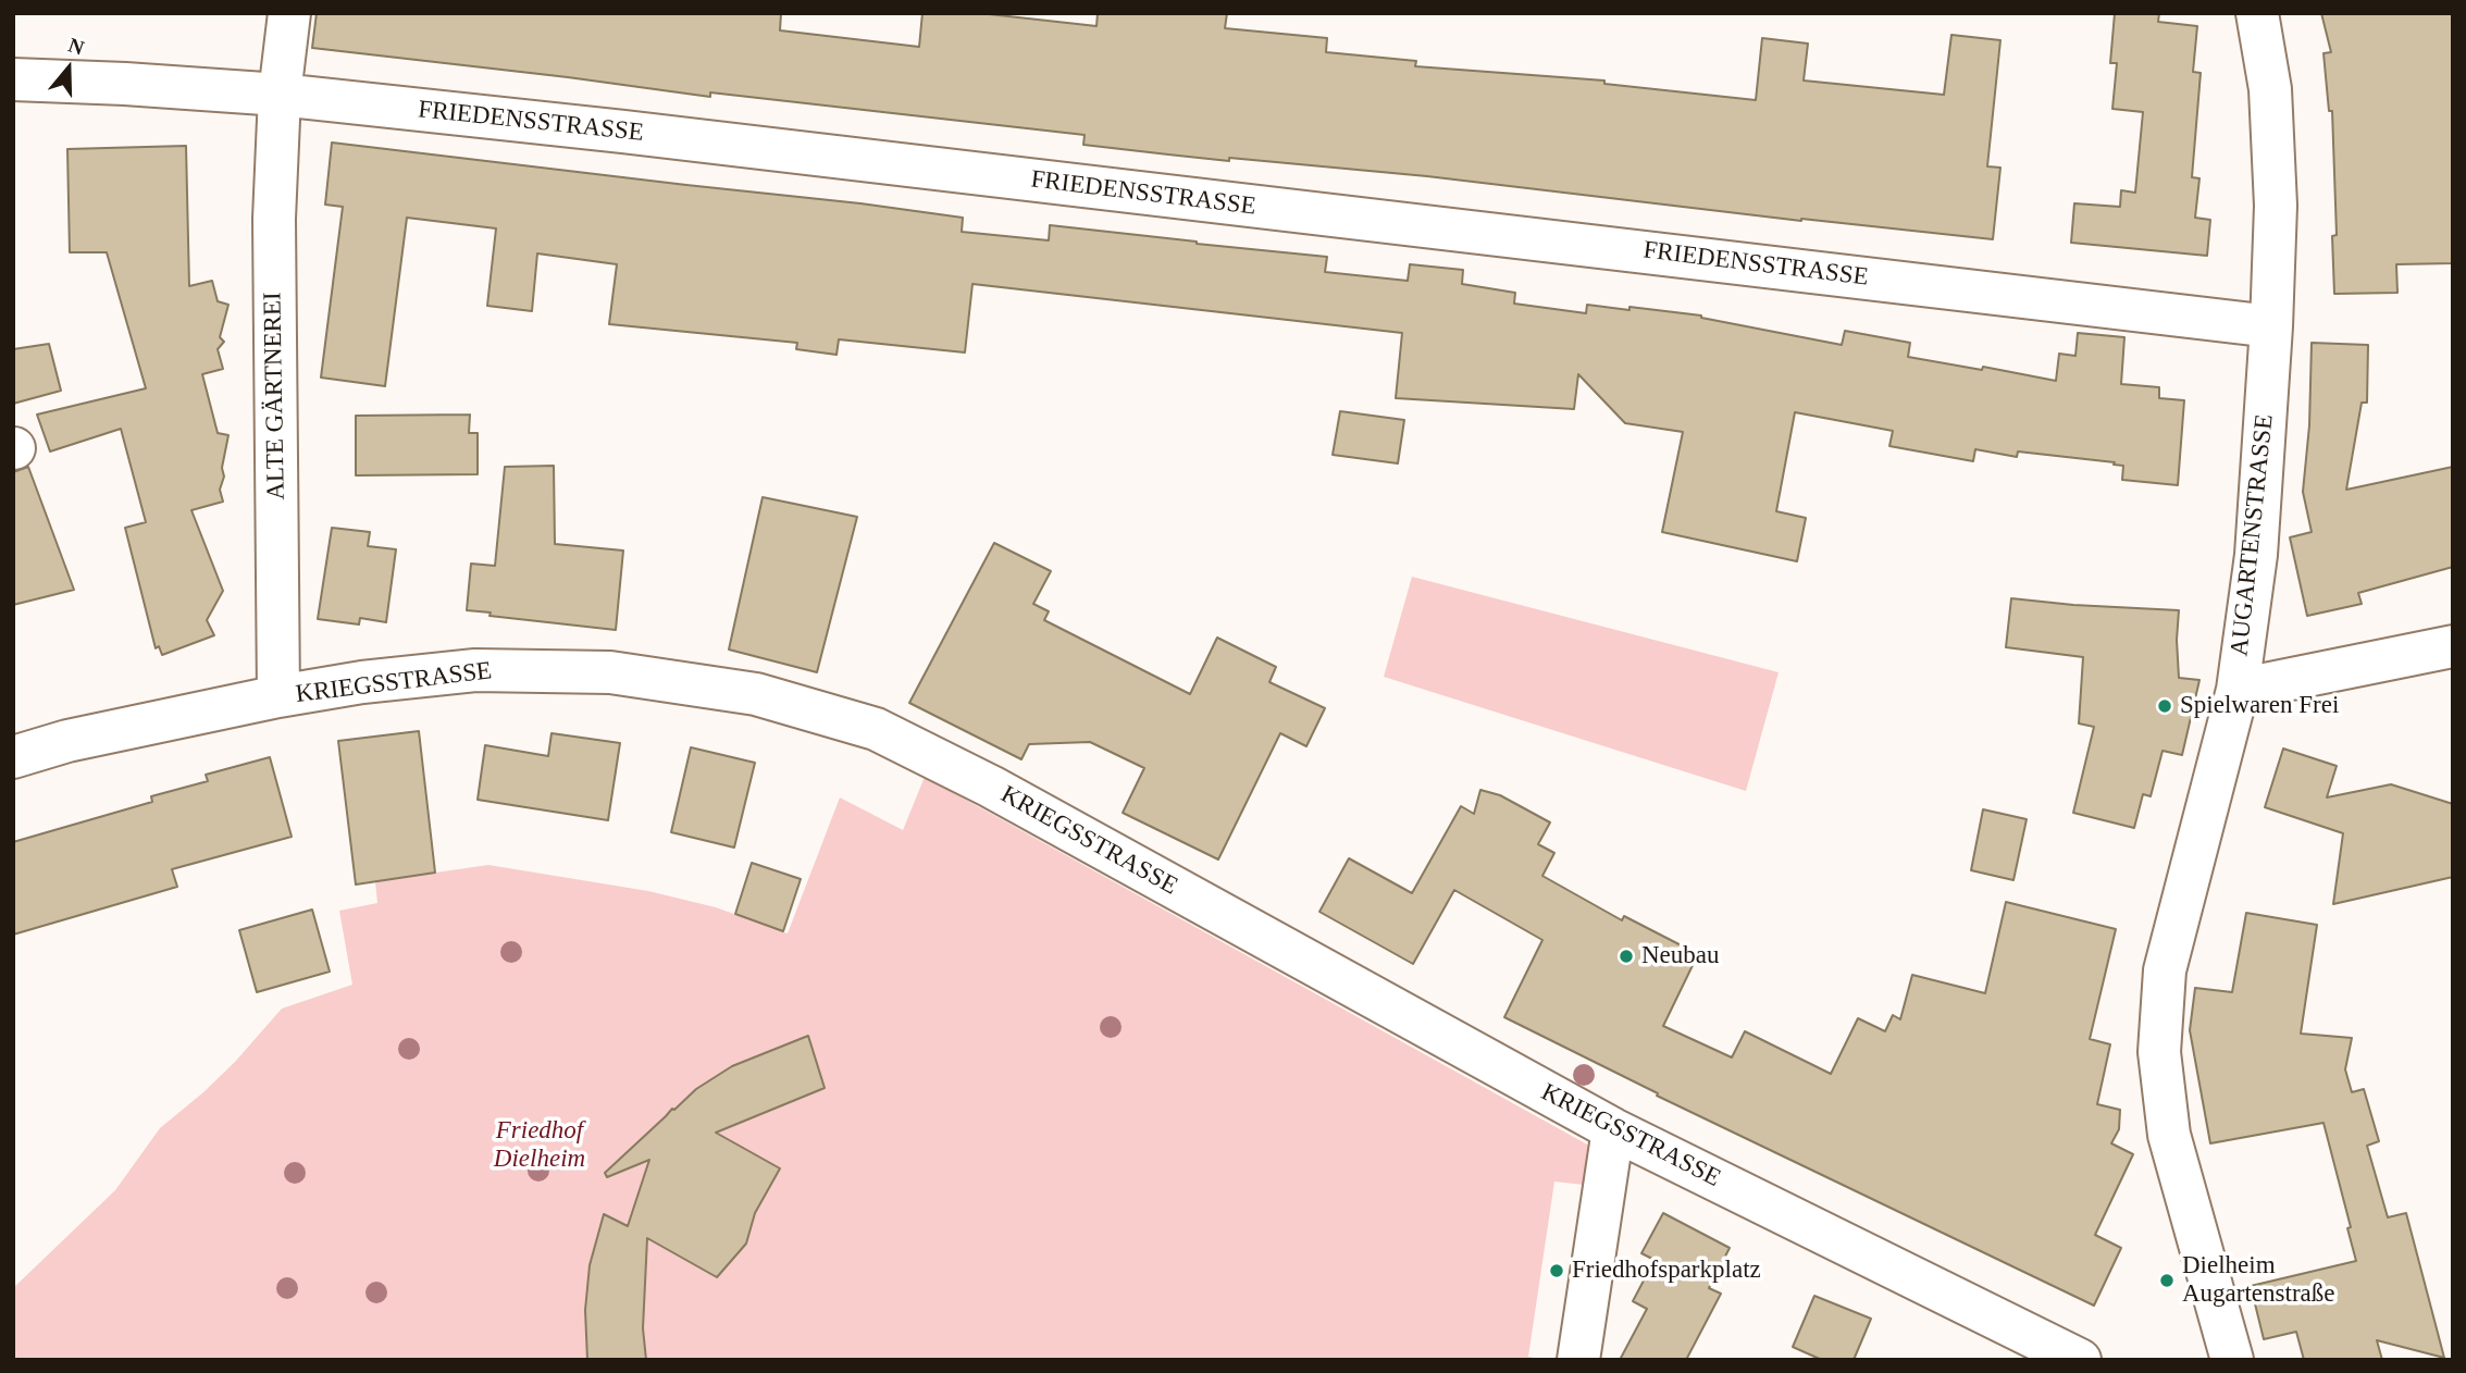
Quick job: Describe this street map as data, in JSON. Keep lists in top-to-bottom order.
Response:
{
  "streets": {
    "street": [
      "FRIEDENSSTRASSE",
      "ALTE GÄRTNEREI",
      "AUGARTENSTRASSE",
      "KRIEGSSTRASSE"
    ]
  },
  "crossings": [
    ["FRIEDENSSTRASSE", "ALTE GÄRTNEREI"],
    ["FRIEDENSSTRASSE", "AUGARTENSTRASSE"],
    ["ALTE GÄRTNEREI", "KRIEGSSTRASSE"]
  ],
  "parks": ["Friedhof Dielheim"],
  "places": [
    "Spielwaren Frei",
    "Neubau",
    "Friedhofsparkplatz",
    "Dielheim Augartenstraße"
  ],
  "north": "top"
}
